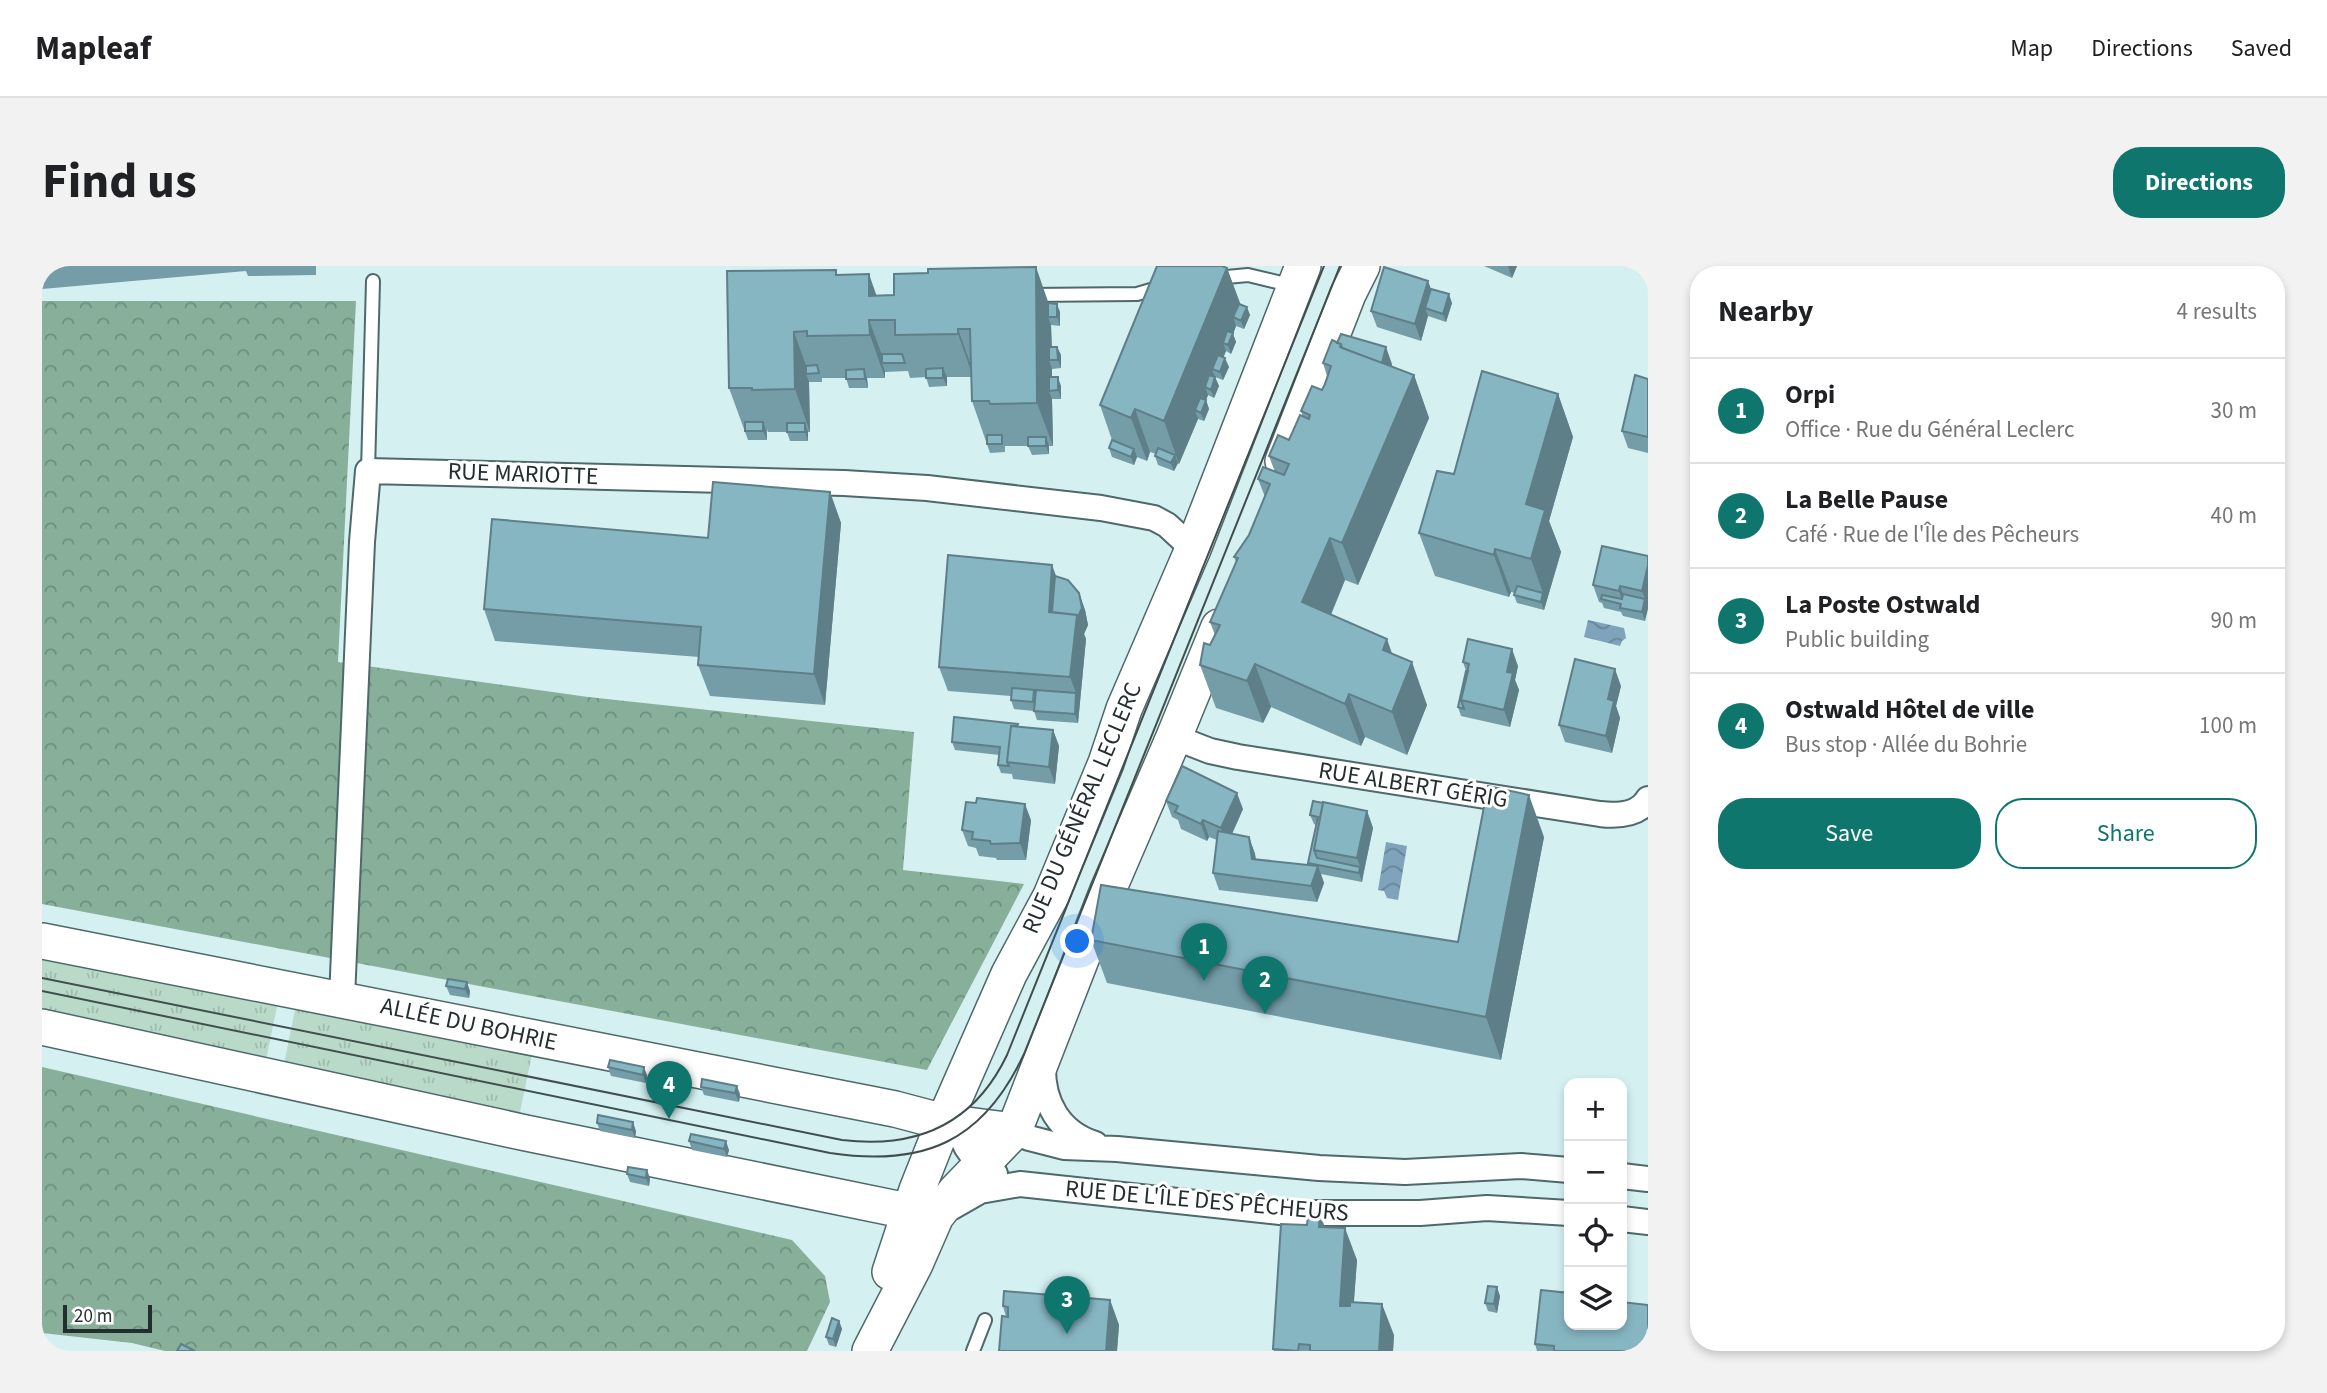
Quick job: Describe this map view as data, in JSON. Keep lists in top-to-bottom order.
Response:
{
  "streets": {
    "main road": ["RUE DU GÉNÉRAL LECLERC", "ALLÉE DU BOHRIE"],
    "street": ["RUE MARIOTTE", "RUE ALBERT GÉRIG", "RUE DE L'ÎLE DES PÊCHEURS"]
  },
  "crossings": [
    ["RUE MARIOTTE", "RUE DU GÉNÉRAL LECLERC"],
    ["RUE ALBERT GÉRIG", "RUE DU GÉNÉRAL LECLERC"],
    ["RUE DU GÉNÉRAL LECLERC", "ALLÉE DU BOHRIE"],
    ["RUE DU GÉNÉRAL LECLERC", "RUE DE L'ÎLE DES PÊCHEURS"],
    ["ALLÉE DU BOHRIE", "RUE DE L'ÎLE DES PÊCHEURS"]
  ],
  "scale_bar": "20 m",
  "page": {
    "header": "Mapleaf",
    "nav": ["Map", "Directions", "Saved"],
    "title": "Find us",
    "buttons": [
      "Directions",
      ["Save", "Share"]
    ],
    "heading": ["Nearby", "4 results"],
    "list": [
      {
        "mark": "1",
        "name": "Orpi",
        "note": "Office · Rue du Général Leclerc",
        "value": "30 m"
      },
      {
        "mark": "2",
        "name": "La Belle Pause",
        "note": "Café · Rue de l'Île des Pêcheurs",
        "value": "40 m"
      },
      {
        "mark": "3",
        "name": "La Poste Ostwald",
        "note": "Public building",
        "value": "90 m"
      },
      {
        "mark": "4",
        "name": "Ostwald Hôtel de ville",
        "note": "Bus stop · Allée du Bohrie",
        "value": "100 m"
      }
    ],
    "pins": [
      "1",
      "2",
      "4",
      "3"
    ],
    "map_buttons": ["+", "−"],
    "scale": "20 m"
  }
}
